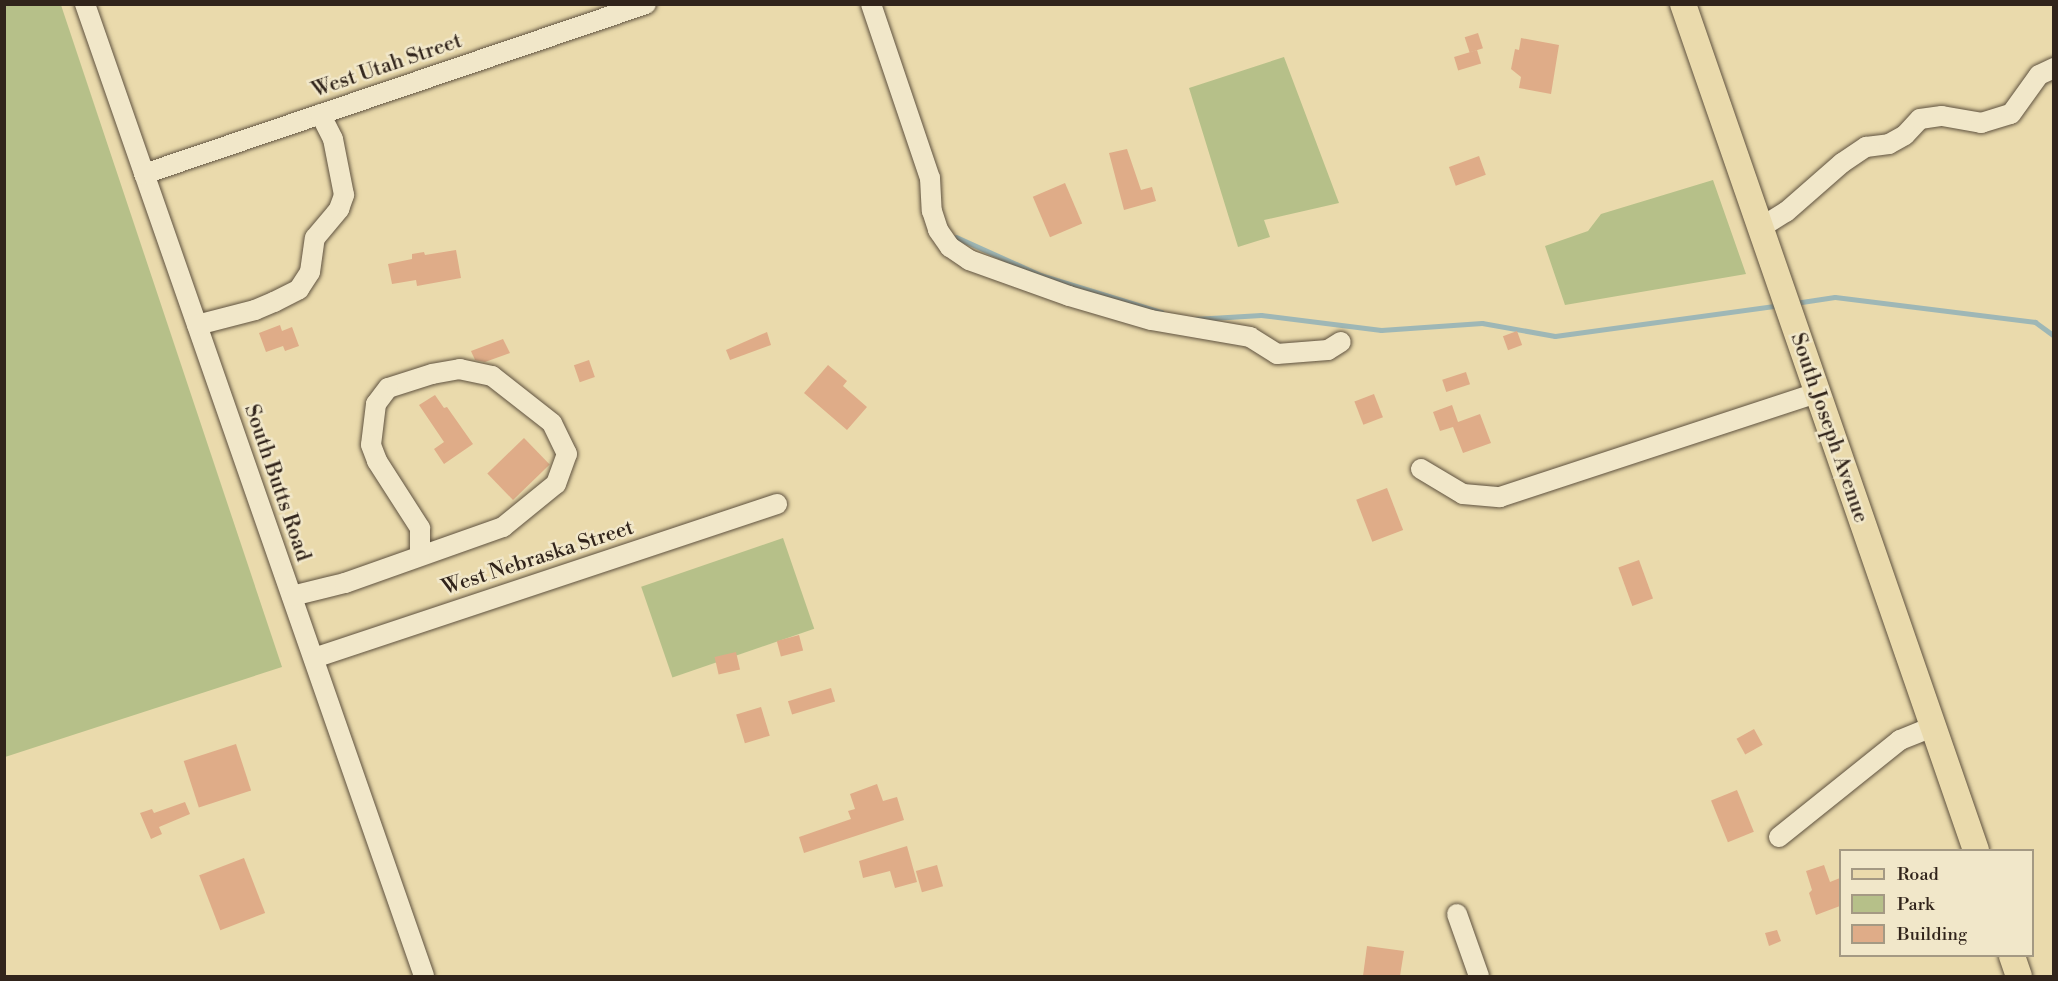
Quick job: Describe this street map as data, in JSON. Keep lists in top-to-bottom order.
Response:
{
  "streets": {
    "main road": ["South Joseph Avenue"],
    "street": ["West Utah Street", "South Butts Road", "West Nebraska Street"]
  },
  "crossings": [
    ["West Utah Street", "South Butts Road"],
    ["South Butts Road", "West Nebraska Street"]
  ],
  "legend": ["Road", "Park", "Building"]
}
